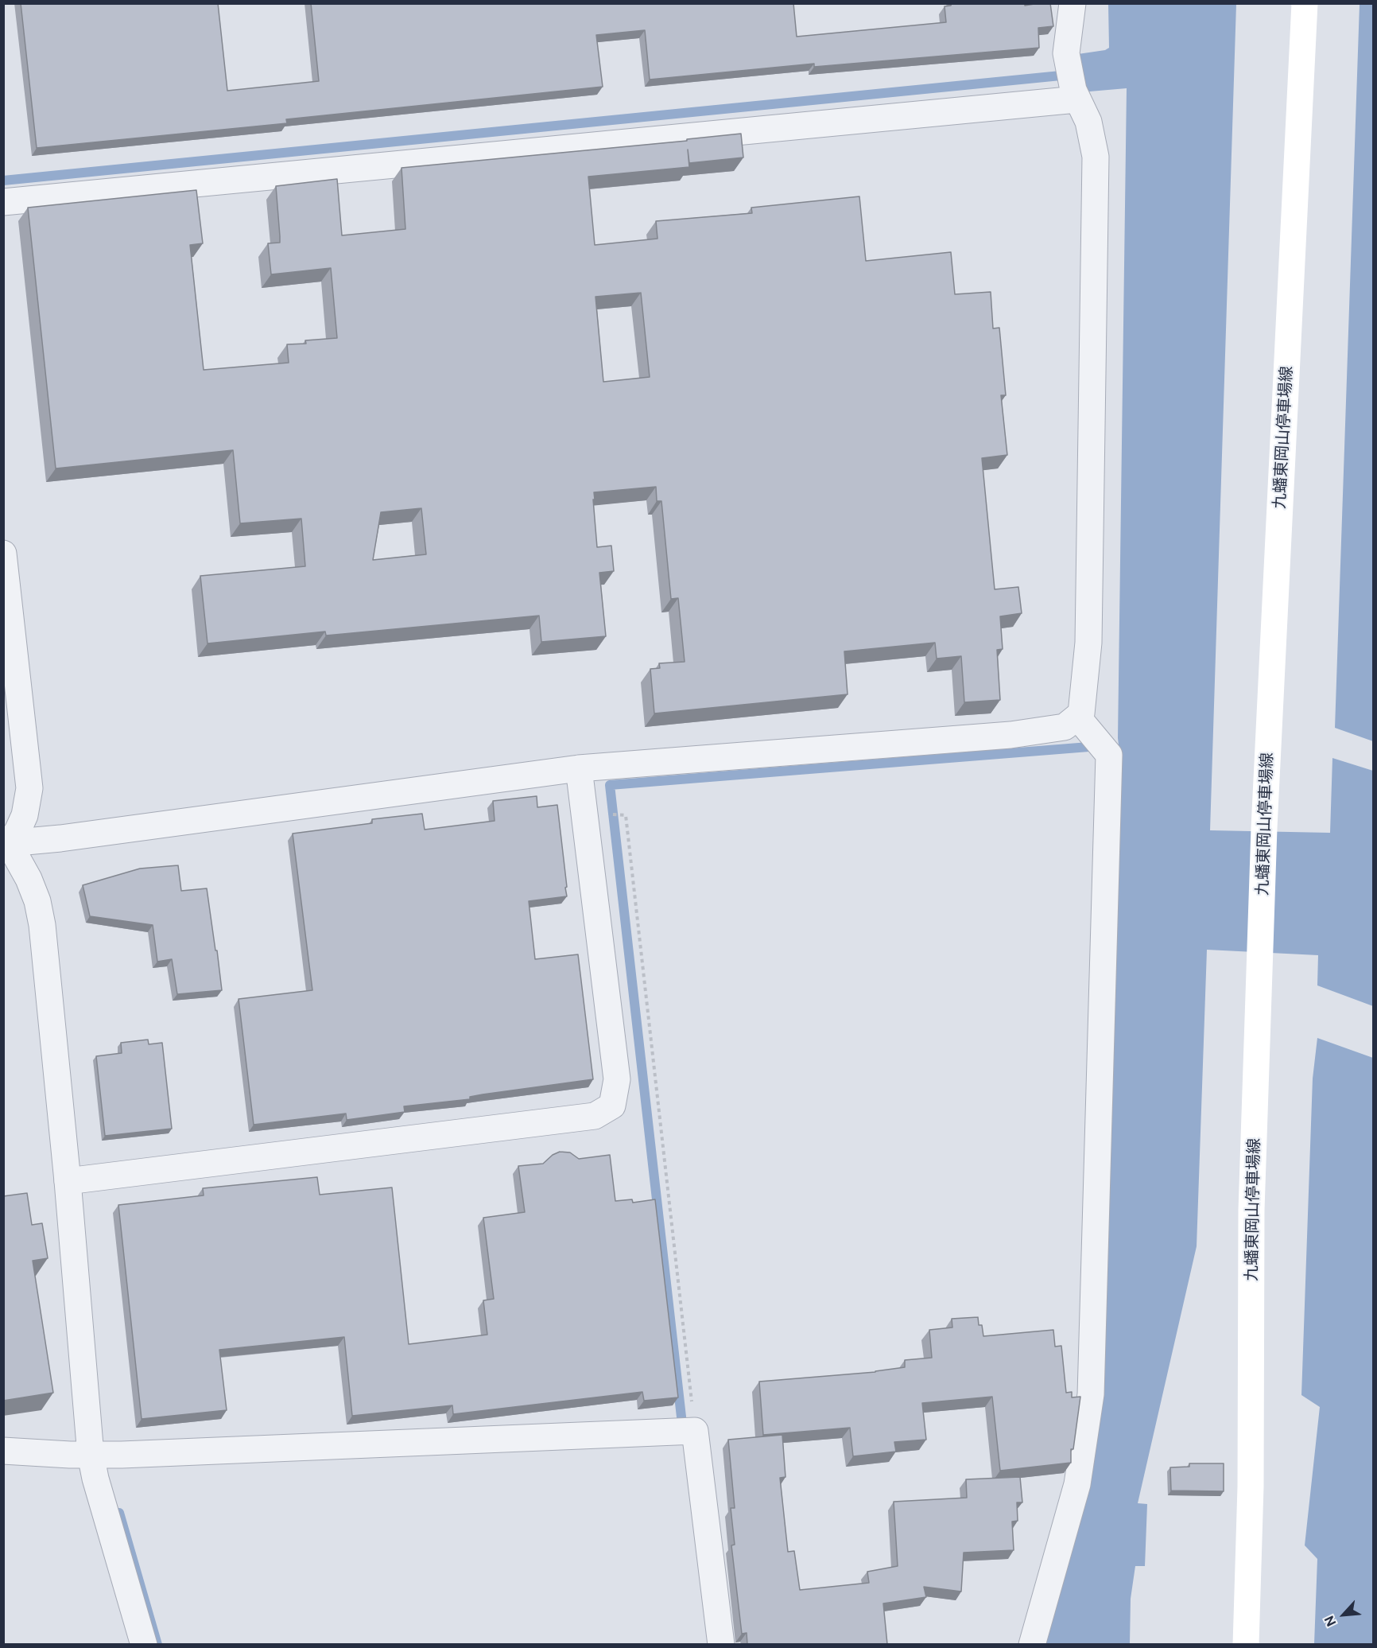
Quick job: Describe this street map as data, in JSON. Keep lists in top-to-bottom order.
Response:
{
  "streets": {
    "main road": ["九蟠東岡山停車場線"]
  },
  "north": "bottom left"
}
